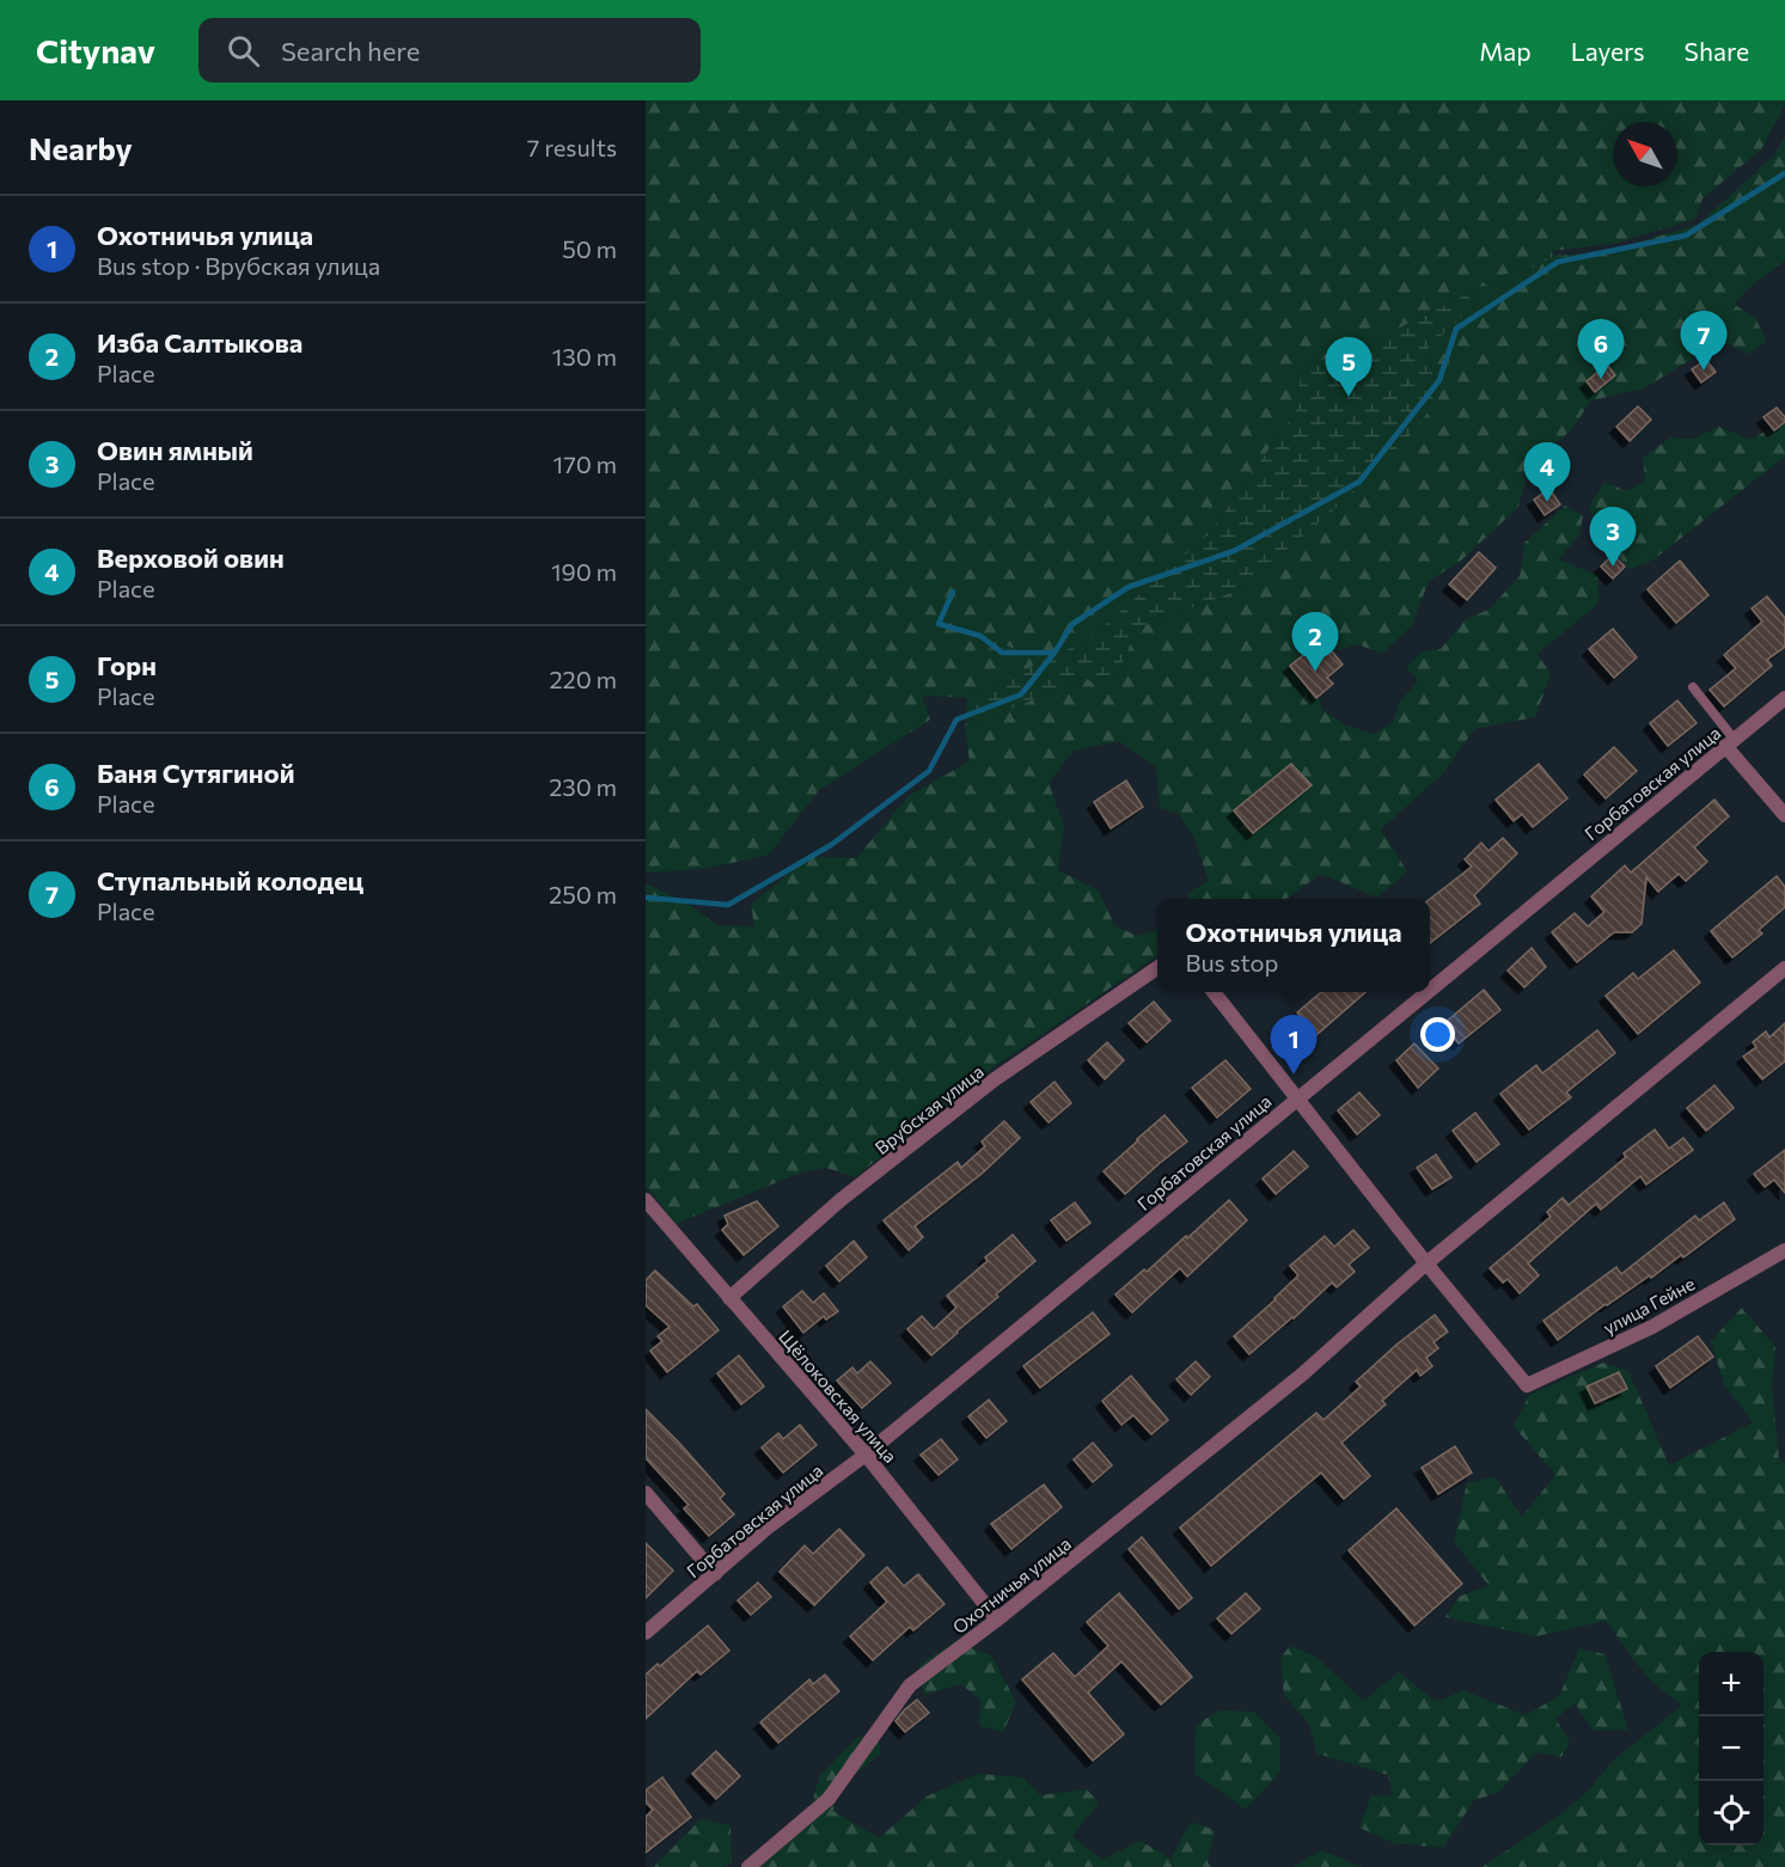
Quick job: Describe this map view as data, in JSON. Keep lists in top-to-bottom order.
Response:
{
  "streets": {
    "street": [
      "Горбатовская улица",
      "Врубская улица",
      "улица Гейне",
      "Щёлоковская улица",
      "Охотничья улица"
    ]
  },
  "crossings": [
    ["Горбатовская улица", "Щёлоковская улица"],
    ["Врубская улица", "Щёлоковская улица"],
    ["улица Гейне", "Охотничья улица"],
    ["Щёлоковская улица", "Охотничья улица"]
  ],
  "north": "top left",
  "page": {
    "header": "Citynav",
    "search": "Search here",
    "nav": ["Map", "Layers", "Share"],
    "heading": ["Nearby", "7 results"],
    "list": [
      {
        "mark": "1",
        "name": "Охотничья улица",
        "note": "Bus stop · Врубская улица",
        "value": "50 m"
      },
      {
        "mark": "2",
        "name": "Изба Салтыкова",
        "note": "Place",
        "value": "130 m"
      },
      {
        "mark": "3",
        "name": "Овин ямный",
        "note": "Place",
        "value": "170 m"
      },
      {
        "mark": "4",
        "name": "Верховой овин",
        "note": "Place",
        "value": "190 m"
      },
      {
        "mark": "5",
        "name": "Горн",
        "note": "Place",
        "value": "220 m"
      },
      {
        "mark": "6",
        "name": "Баня Сутягиной",
        "note": "Place",
        "value": "230 m"
      },
      {
        "mark": "7",
        "name": "Ступальный колодец",
        "note": "Place",
        "value": "250 m"
      }
    ],
    "pins": [
      "7",
      "6",
      "5",
      "4",
      "3",
      "2",
      "1"
    ],
    "popup": ["Охотничья улица", "Bus stop"],
    "map_buttons": ["+", "−"]
  }
}
